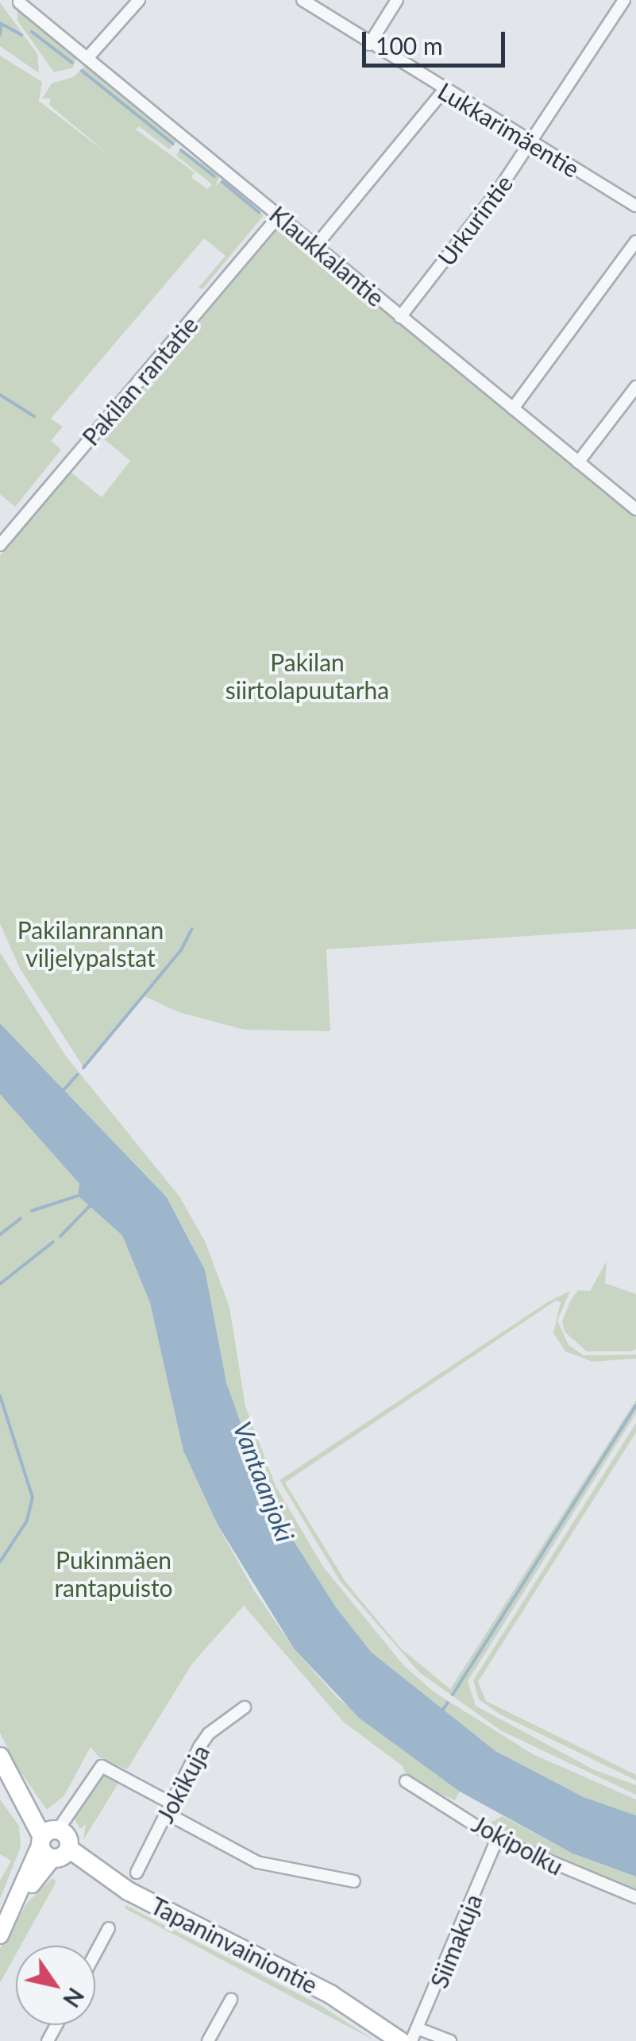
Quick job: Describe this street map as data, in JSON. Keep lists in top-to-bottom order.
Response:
{
  "streets": {
    "main road": ["Tapaninvainiontie"],
    "street": [
      "Lukkarimäentie",
      "Urkurintie",
      "Klaukkalantie",
      "Pakilan rantatie",
      "Jokikuja",
      "Jokipolku",
      "Siimakuja"
    ]
  },
  "crossings": [
    ["Lukkarimäentie", "Urkurintie"],
    ["Urkurintie", "Klaukkalantie"],
    ["Klaukkalantie", "Pakilan rantatie"],
    ["Jokipolku", "Siimakuja"]
  ],
  "water": ["Vantaanjoki"],
  "parks": ["Pakilan siirtolapuutarha", "Pakilanrannan viljelypalstat", "Pukinmäen rantapuisto"],
  "scale_bar": "100 m",
  "north": "bottom right"
}
